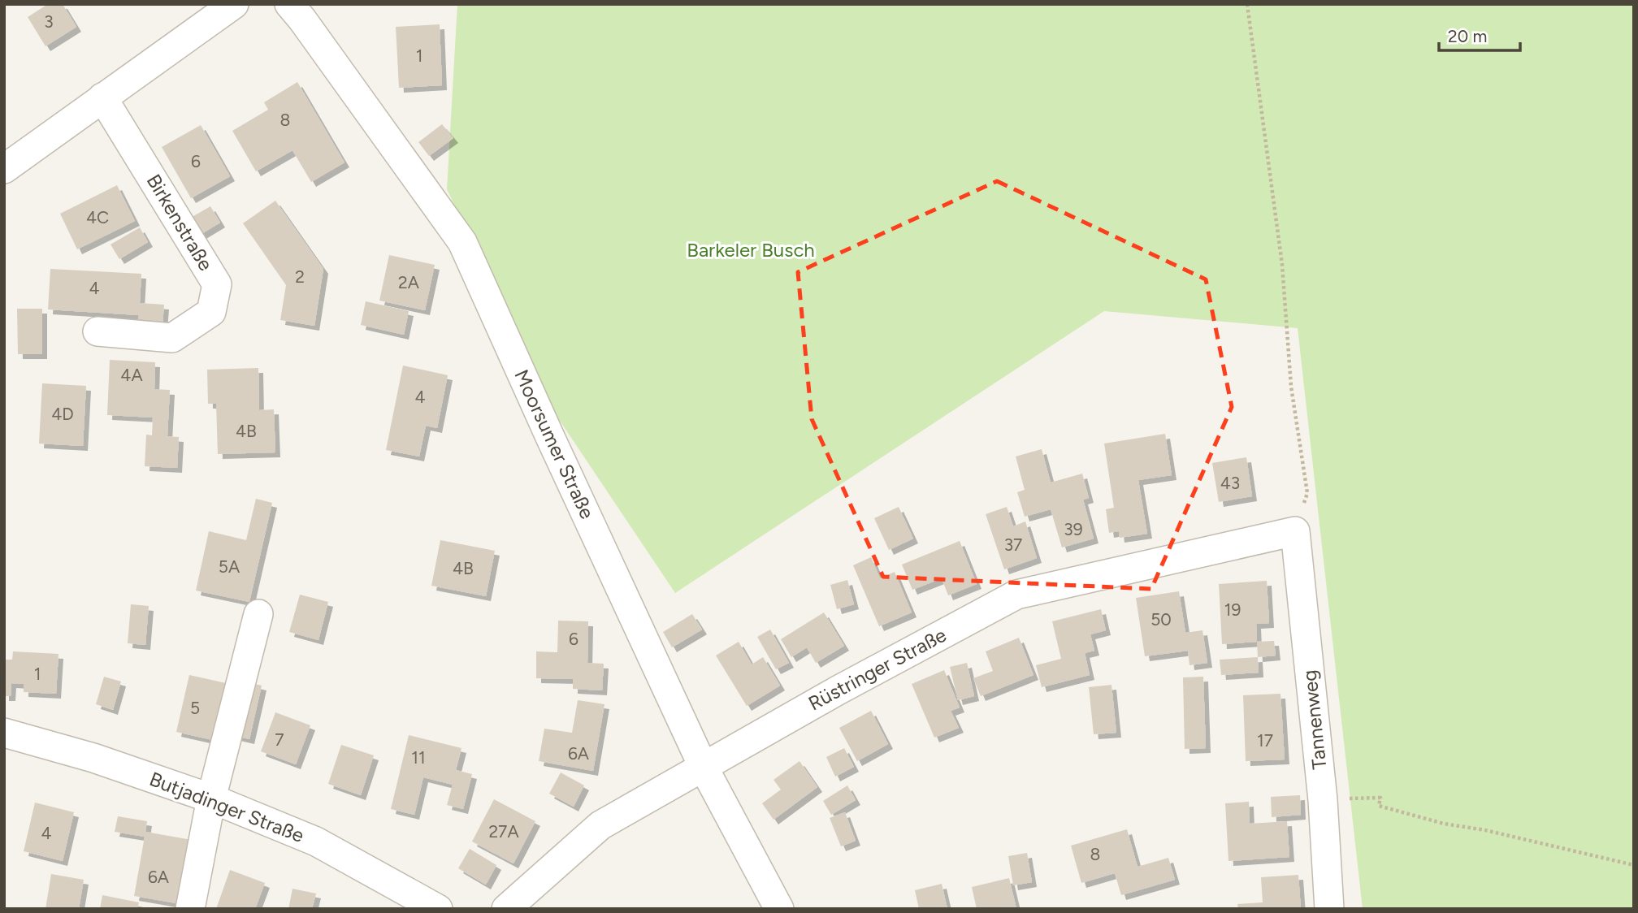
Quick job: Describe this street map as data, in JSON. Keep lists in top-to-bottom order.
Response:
{
  "streets": {
    "street": [
      "Birkenstraße",
      "Moorsumer Straße",
      "Rüstringer Straße",
      "Tannenweg",
      "Butjadinger Straße"
    ]
  },
  "crossings": [
    ["Moorsumer Straße", "Rüstringer Straße"],
    ["Rüstringer Straße", "Tannenweg"]
  ],
  "parks": ["Barkeler Busch"],
  "house_numbers": [
    "3",
    "1",
    "8",
    "6",
    "4C",
    "2",
    "2A",
    "4",
    "4A",
    "4",
    "4D",
    "4B",
    "43",
    "39",
    "37",
    "5A",
    "4B",
    "19",
    "50",
    "6",
    "1",
    "5",
    "7",
    "17",
    "6A",
    "11",
    "27A",
    "4",
    "8",
    "6A"
  ],
  "scale_bar": "20 m"
}
